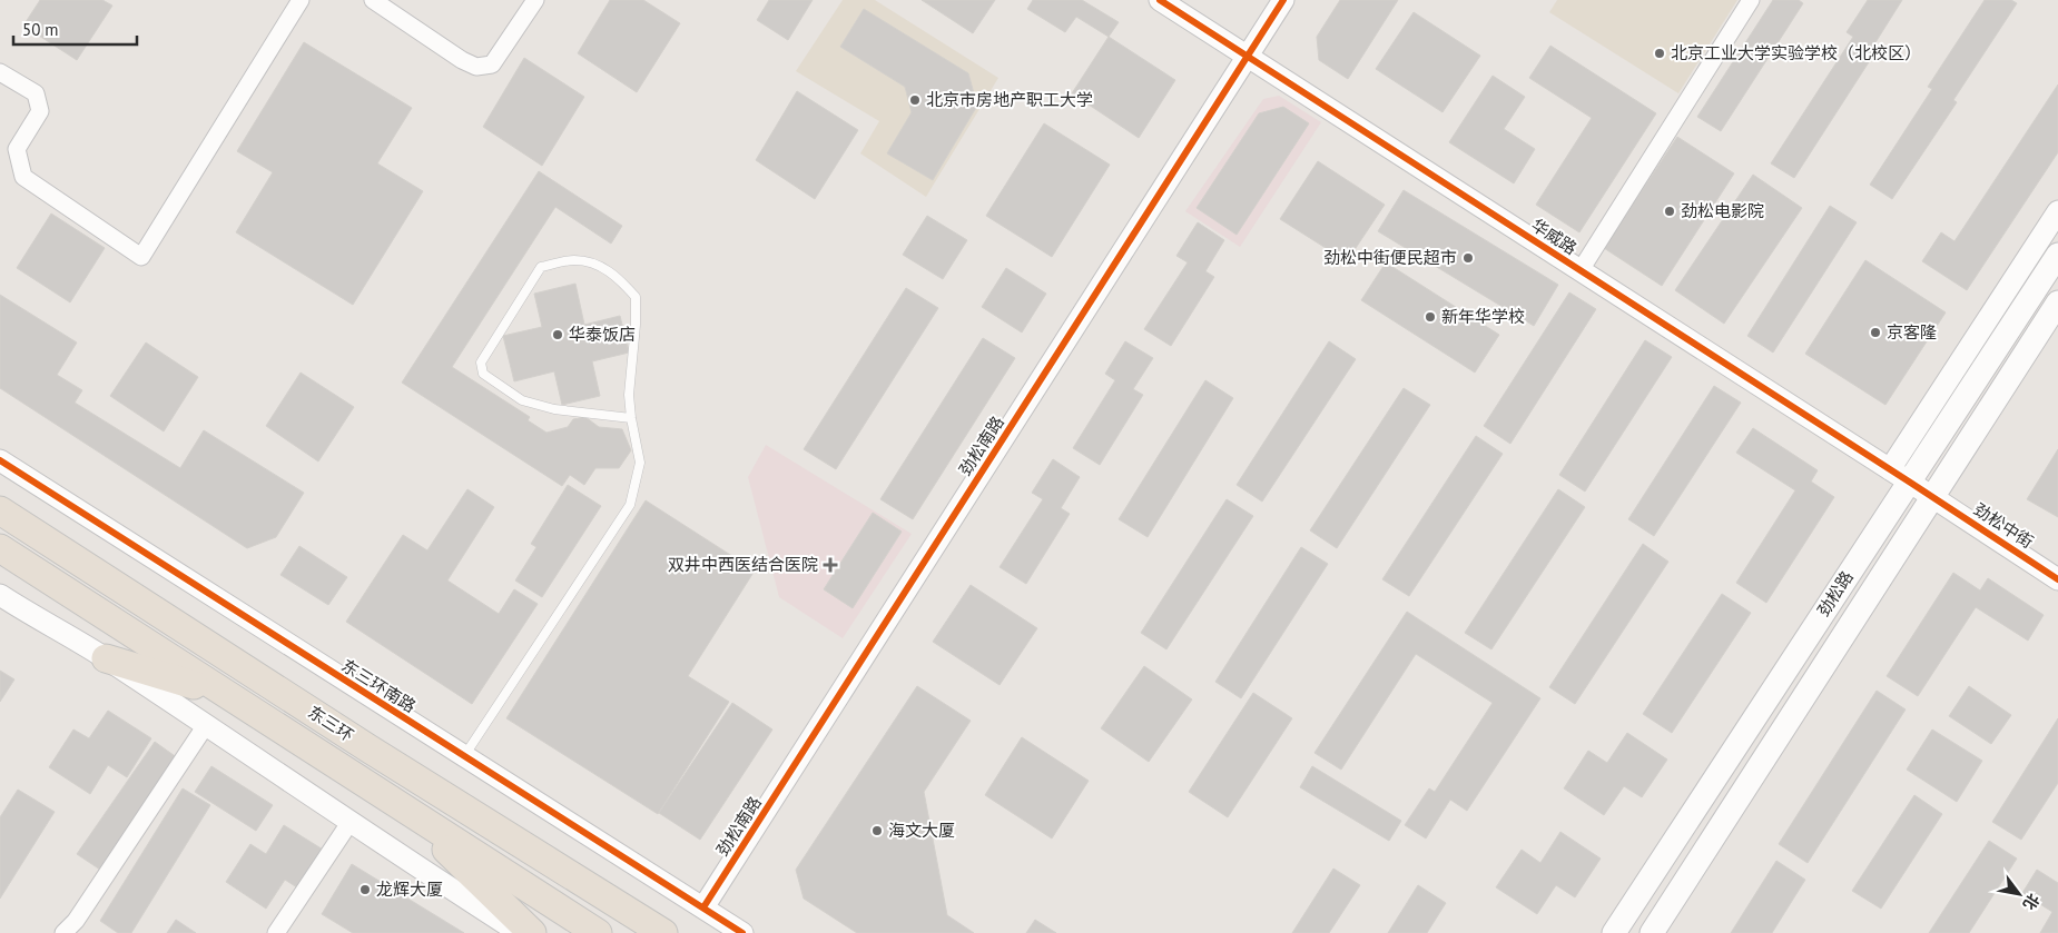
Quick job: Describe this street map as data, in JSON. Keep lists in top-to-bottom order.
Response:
{
  "streets": {
    "highway": ["东三环"],
    "main road": ["劲松路"],
    "street": [
      "华威路",
      "劲松南路",
      "劲松中街",
      "东三环南路"
    ]
  },
  "crossings": [
    ["华威路", "劲松南路"],
    ["华威路", "劲松中街"],
    ["华威路", "劲松路"],
    ["劲松南路", "东三环南路"],
    ["劲松中街", "劲松路"]
  ],
  "places": {
    "other": [
      "北京工业大学实验学校（北校区）",
      "北京市房地产职工大学",
      "劲松电影院",
      "劲松中街便民超市",
      "新年华学校",
      "京客隆",
      "华泰饭店",
      "海文大厦",
      "龙辉大厦"
    ],
    "health": ["双井中西医结合医院"]
  },
  "scale_bar": "50 m",
  "north": "bottom right"
}
